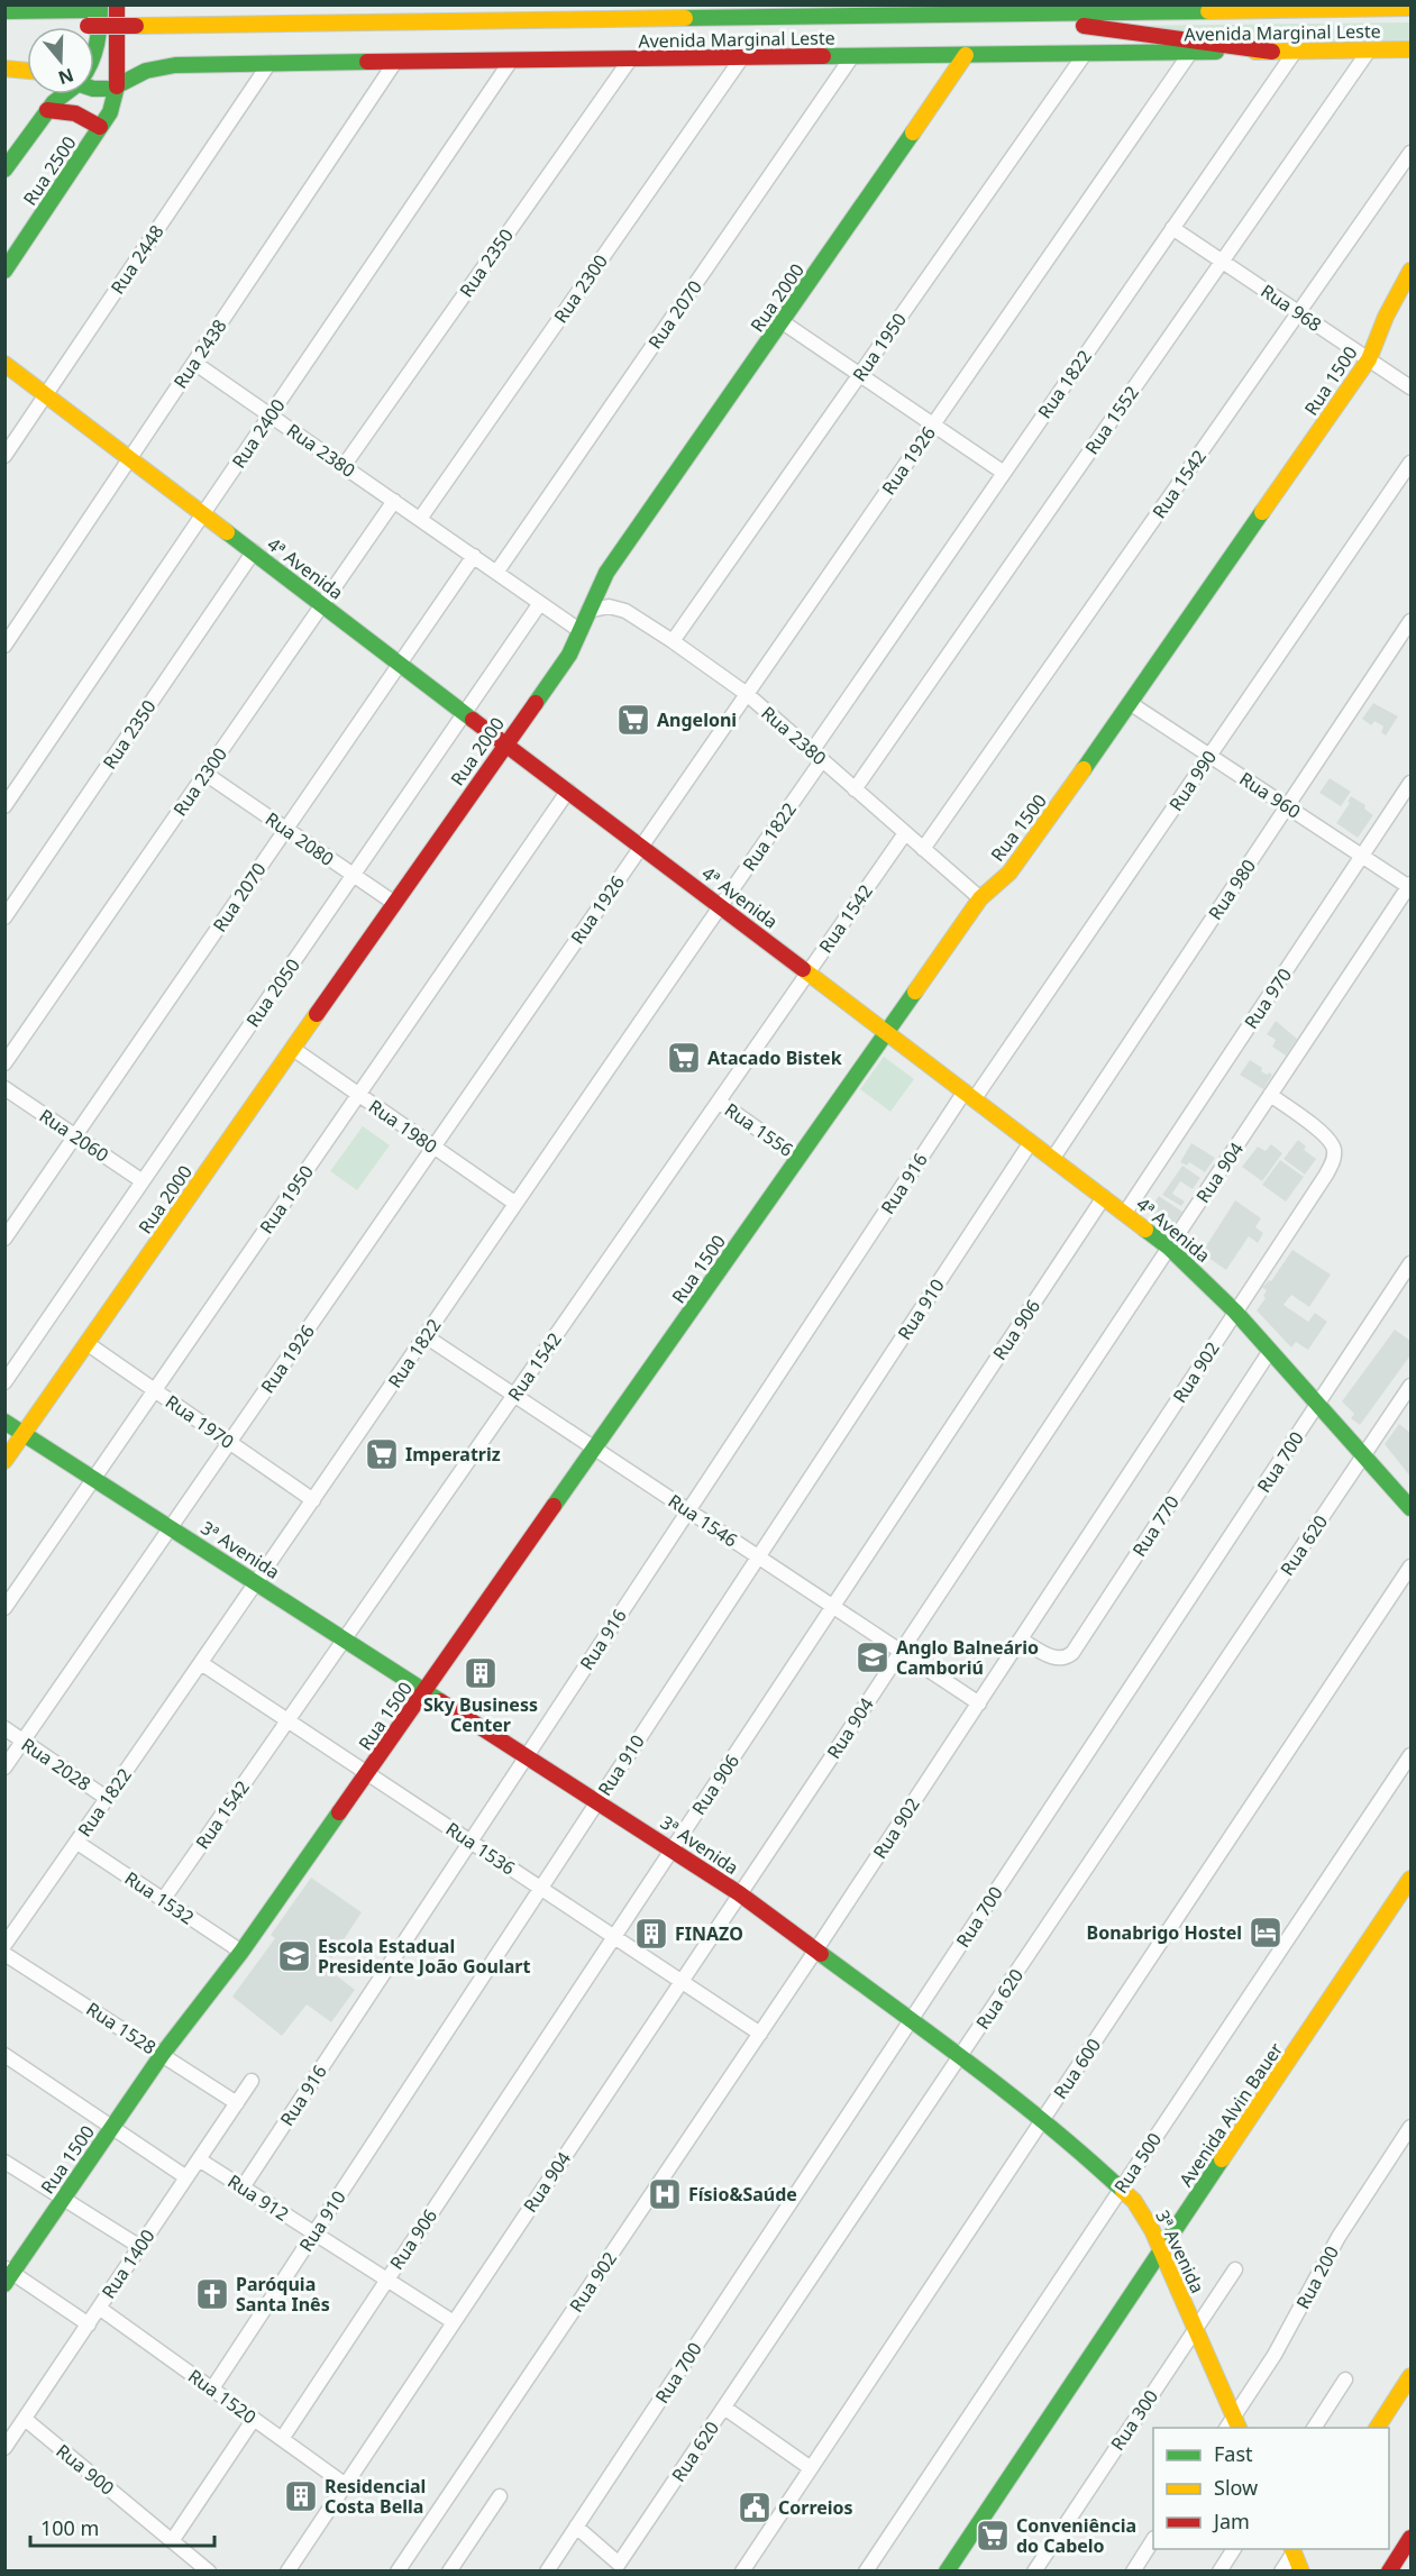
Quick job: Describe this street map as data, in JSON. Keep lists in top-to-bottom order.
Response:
{
  "streets": {
    "main road": [
      "Avenida Marginal Leste",
      "Rua 2500",
      "Rua 2000",
      "Rua 1500",
      "4ª Avenida",
      "3ª Avenida",
      "Avenida Alvin Bauer"
    ],
    "street": [
      "Rua 2448",
      "Rua 2350",
      "Rua 2300",
      "Rua 968",
      "Rua 2070",
      "Rua 1950",
      "Rua 2438",
      "Rua 1822",
      "Rua 1552",
      "Rua 2400",
      "Rua 2380",
      "Rua 1926",
      "Rua 1542",
      "Rua 990",
      "Rua 960",
      "Rua 2080",
      "Rua 980",
      "Rua 2050",
      "Rua 970",
      "Rua 1980",
      "Rua 1556",
      "Rua 2060",
      "Rua 904",
      "Rua 916",
      "Rua 910",
      "Rua 906",
      "Rua 902",
      "Rua 1970",
      "Rua 700",
      "Rua 1546",
      "Rua 770",
      "Rua 620",
      "Rua 2028",
      "Rua 1536",
      "Rua 1532",
      "Rua 1528",
      "Rua 600",
      "Rua 500",
      "Rua 912",
      "Rua 1400",
      "Rua 200",
      "Rua 1520",
      "Rua 300",
      "Rua 900"
    ]
  },
  "crossings": [
    ["Avenida Marginal Leste", "Rua 2500"],
    ["Avenida Marginal Leste", "Rua 2448"],
    ["Avenida Marginal Leste", "Rua 2350"],
    ["Avenida Marginal Leste", "Rua 2300"],
    ["Avenida Marginal Leste", "Rua 2000"],
    ["Avenida Marginal Leste", "Rua 2070"],
    ["Avenida Marginal Leste", "Rua 1950"],
    ["Avenida Marginal Leste", "Rua 2438"],
    ["Avenida Marginal Leste", "Rua 1822"],
    ["Avenida Marginal Leste", "Rua 1552"],
    ["Avenida Marginal Leste", "Rua 2400"],
    ["Avenida Marginal Leste", "Rua 1926"],
    ["Rua 2448", "4ª Avenida"],
    ["Rua 2350", "Rua 2380"],
    ["Rua 2350", "4ª Avenida"],
    ["Rua 2300", "Rua 2380"],
    ["Rua 2300", "4ª Avenida"],
    ["Rua 2300", "Rua 2080"],
    ["Rua 2000", "Rua 2380"],
    ["Rua 2000", "4ª Avenida"],
    ["Rua 2000", "Rua 2080"],
    ["Rua 2000", "Rua 1980"],
    ["Rua 2000", "Rua 1970"],
    ["Rua 2000", "3ª Avenida"],
    ["Rua 968", "Rua 1500"],
    ["Rua 968", "Rua 1822"],
    ["Rua 968", "Rua 1552"],
    ["Rua 968", "Rua 1542"],
    ["Rua 2070", "Rua 2380"],
    ["Rua 2070", "4ª Avenida"],
    ["Rua 2070", "Rua 2080"],
    ["Rua 2070", "Rua 2060"],
    ["Rua 1950", "Rua 2380"],
    ["Rua 1950", "4ª Avenida"],
    ["Rua 1950", "Rua 1980"],
    ["Rua 1950", "Rua 1970"],
    ["Rua 1950", "3ª Avenida"],
    ["Rua 2438", "Rua 2380"],
    ["Rua 2438", "4ª Avenida"],
    ["Rua 1500", "Rua 2380"],
    ["Rua 1500", "4ª Avenida"],
    ["Rua 1500", "Rua 960"],
    ["Rua 1500", "Rua 1556"],
    ["Rua 1500", "Rua 1546"],
    ["Rua 1500", "3ª Avenida"],
    ["Rua 1500", "Rua 1536"],
    ["Rua 1500", "Rua 1532"],
    ["Rua 1500", "Rua 1528"],
    ["Rua 1822", "Rua 2380"],
    ["Rua 1822", "4ª Avenida"],
    ["Rua 1822", "Rua 1980"],
    ["Rua 1822", "Rua 1970"],
    ["Rua 1822", "Rua 1546"],
    ["Rua 1822", "3ª Avenida"],
    ["Rua 1822", "Rua 2028"],
    ["Rua 1822", "Rua 1536"],
    ["Rua 1822", "Rua 1532"],
    ["Rua 1552", "Rua 2380"],
    ["Rua 2400", "Rua 2380"],
    ["Rua 2400", "4ª Avenida"],
    ["Rua 2380", "Rua 1926"],
    ["Rua 2380", "Rua 1542"],
    ["Rua 2380", "Rua 2050"],
    ["Rua 1926", "4ª Avenida"],
    ["Rua 1926", "Rua 1980"],
    ["Rua 1926", "Rua 1970"],
    ["Rua 1926", "3ª Avenida"],
    ["Rua 1926", "Rua 2028"],
    ["Rua 1542", "4ª Avenida"],
    ["Rua 1542", "Rua 1556"],
    ["Rua 1542", "Rua 1546"],
    ["Rua 1542", "3ª Avenida"],
    ["Rua 1542", "Rua 1536"],
    ["Rua 1542", "Rua 1532"],
    ["4ª Avenida", "Rua 990"],
    ["4ª Avenida", "Rua 980"],
    ["4ª Avenida", "Rua 2050"],
    ["4ª Avenida", "Rua 970"],
    ["4ª Avenida", "Rua 904"],
    ["4ª Avenida", "Rua 916"],
    ["4ª Avenida", "Rua 910"],
    ["4ª Avenida", "Rua 906"],
    ["4ª Avenida", "Rua 902"],
    ["4ª Avenida", "Rua 700"],
    ["4ª Avenida", "Rua 770"],
    ["4ª Avenida", "Rua 620"],
    ["Rua 990", "Rua 960"],
    ["Rua 990", "Rua 916"],
    ["Rua 960", "Rua 980"],
    ["Rua 960", "Rua 970"],
    ["Rua 960", "Rua 904"],
    ["Rua 2080", "Rua 2050"],
    ["Rua 2050", "Rua 2060"],
    ["Rua 904", "Rua 902"],
    ["Rua 904", "Rua 1546"],
    ["Rua 904", "3ª Avenida"],
    ["Rua 904", "Rua 1536"],
    ["Rua 904", "Rua 912"],
    ["Rua 904", "Rua 1520"],
    ["Rua 916", "Rua 1546"],
    ["Rua 916", "3ª Avenida"],
    ["Rua 916", "Rua 1536"],
    ["Rua 916", "Rua 912"],
    ["Rua 910", "Rua 1546"],
    ["Rua 910", "3ª Avenida"],
    ["Rua 910", "Rua 1536"],
    ["Rua 910", "Rua 912"],
    ["Rua 910", "Rua 1520"],
    ["Rua 906", "Rua 1546"],
    ["Rua 906", "3ª Avenida"],
    ["Rua 906", "Rua 1536"],
    ["Rua 906", "Rua 912"],
    ["Rua 906", "Rua 1520"],
    ["Rua 902", "Rua 1546"],
    ["Rua 902", "Rua 770"],
    ["Rua 902", "3ª Avenida"],
    ["Rua 902", "Rua 1536"],
    ["Rua 700", "Rua 620"],
    ["Rua 700", "3ª Avenida"],
    ["Rua 620", "3ª Avenida"],
    ["3ª Avenida", "Rua 600"],
    ["3ª Avenida", "Avenida Alvin Bauer"],
    ["3ª Avenida", "Rua 500"],
    ["3ª Avenida", "Rua 200"],
    ["3ª Avenida", "Rua 300"],
    ["Rua 1528", "Rua 1400"],
    ["Rua 912", "Rua 1400"],
    ["Rua 1400", "Rua 1520"],
    ["Rua 1400", "Rua 900"]
  ],
  "places": {
    "supermarket": [
      "Angeloni",
      "Atacado Bistek",
      "Imperatriz",
      "Conveniência do Cabelo"
    ],
    "school or university": ["Anglo Balneário Camboriú", "Escola Estadual Presidente João Goulart"],
    "building": ["Sky Business Center", "FINAZO", "Residencial Costa Bella"],
    "hotel": ["Bonabrigo Hostel"],
    "hospital": ["Físio&Saúde"],
    "church": ["Paróquia Santa Inês"],
    "public building": ["Correios"]
  },
  "legend": ["Fast", "Slow", "Jam"],
  "scale_bar": "100 m",
  "north": "bottom"
}
